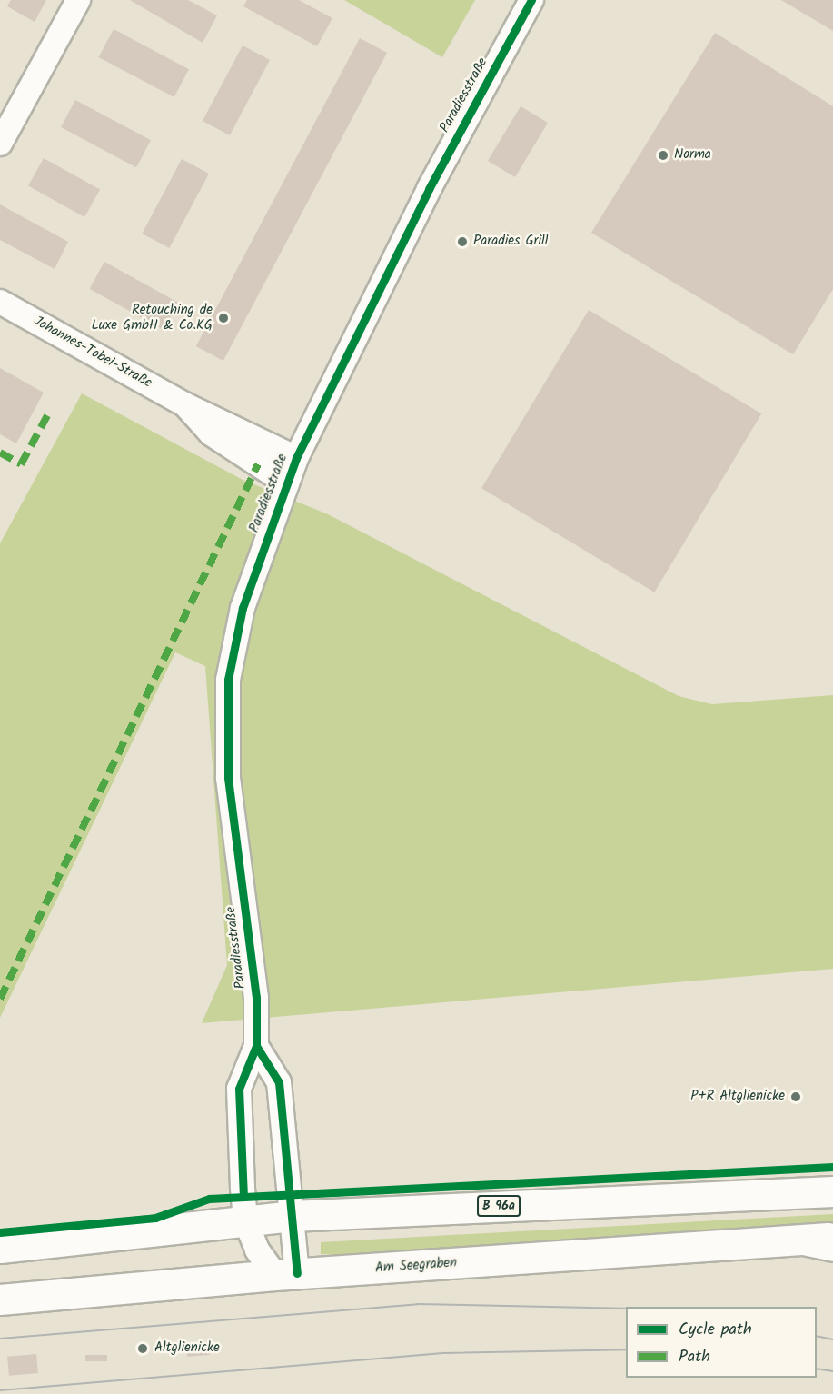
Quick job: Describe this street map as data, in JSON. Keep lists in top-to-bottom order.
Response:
{
  "streets": {
    "main road": ["B 96a", "Am Seegraben"],
    "street": ["Paradiesstraße", "Johannes-Tobei-Straße"]
  },
  "crossings": [
    ["Paradiesstraße", "Johannes-Tobei-Straße"],
    ["Paradiesstraße", "B 96a"],
    ["Paradiesstraße", "Am Seegraben"]
  ],
  "places": [
    "Norma",
    "Paradies Grill",
    "Retouching de Luxe GmbH & Co.KG",
    "P+R Altglienicke",
    "Altglienicke"
  ],
  "legend": ["Cycle path", "Path"]
}
